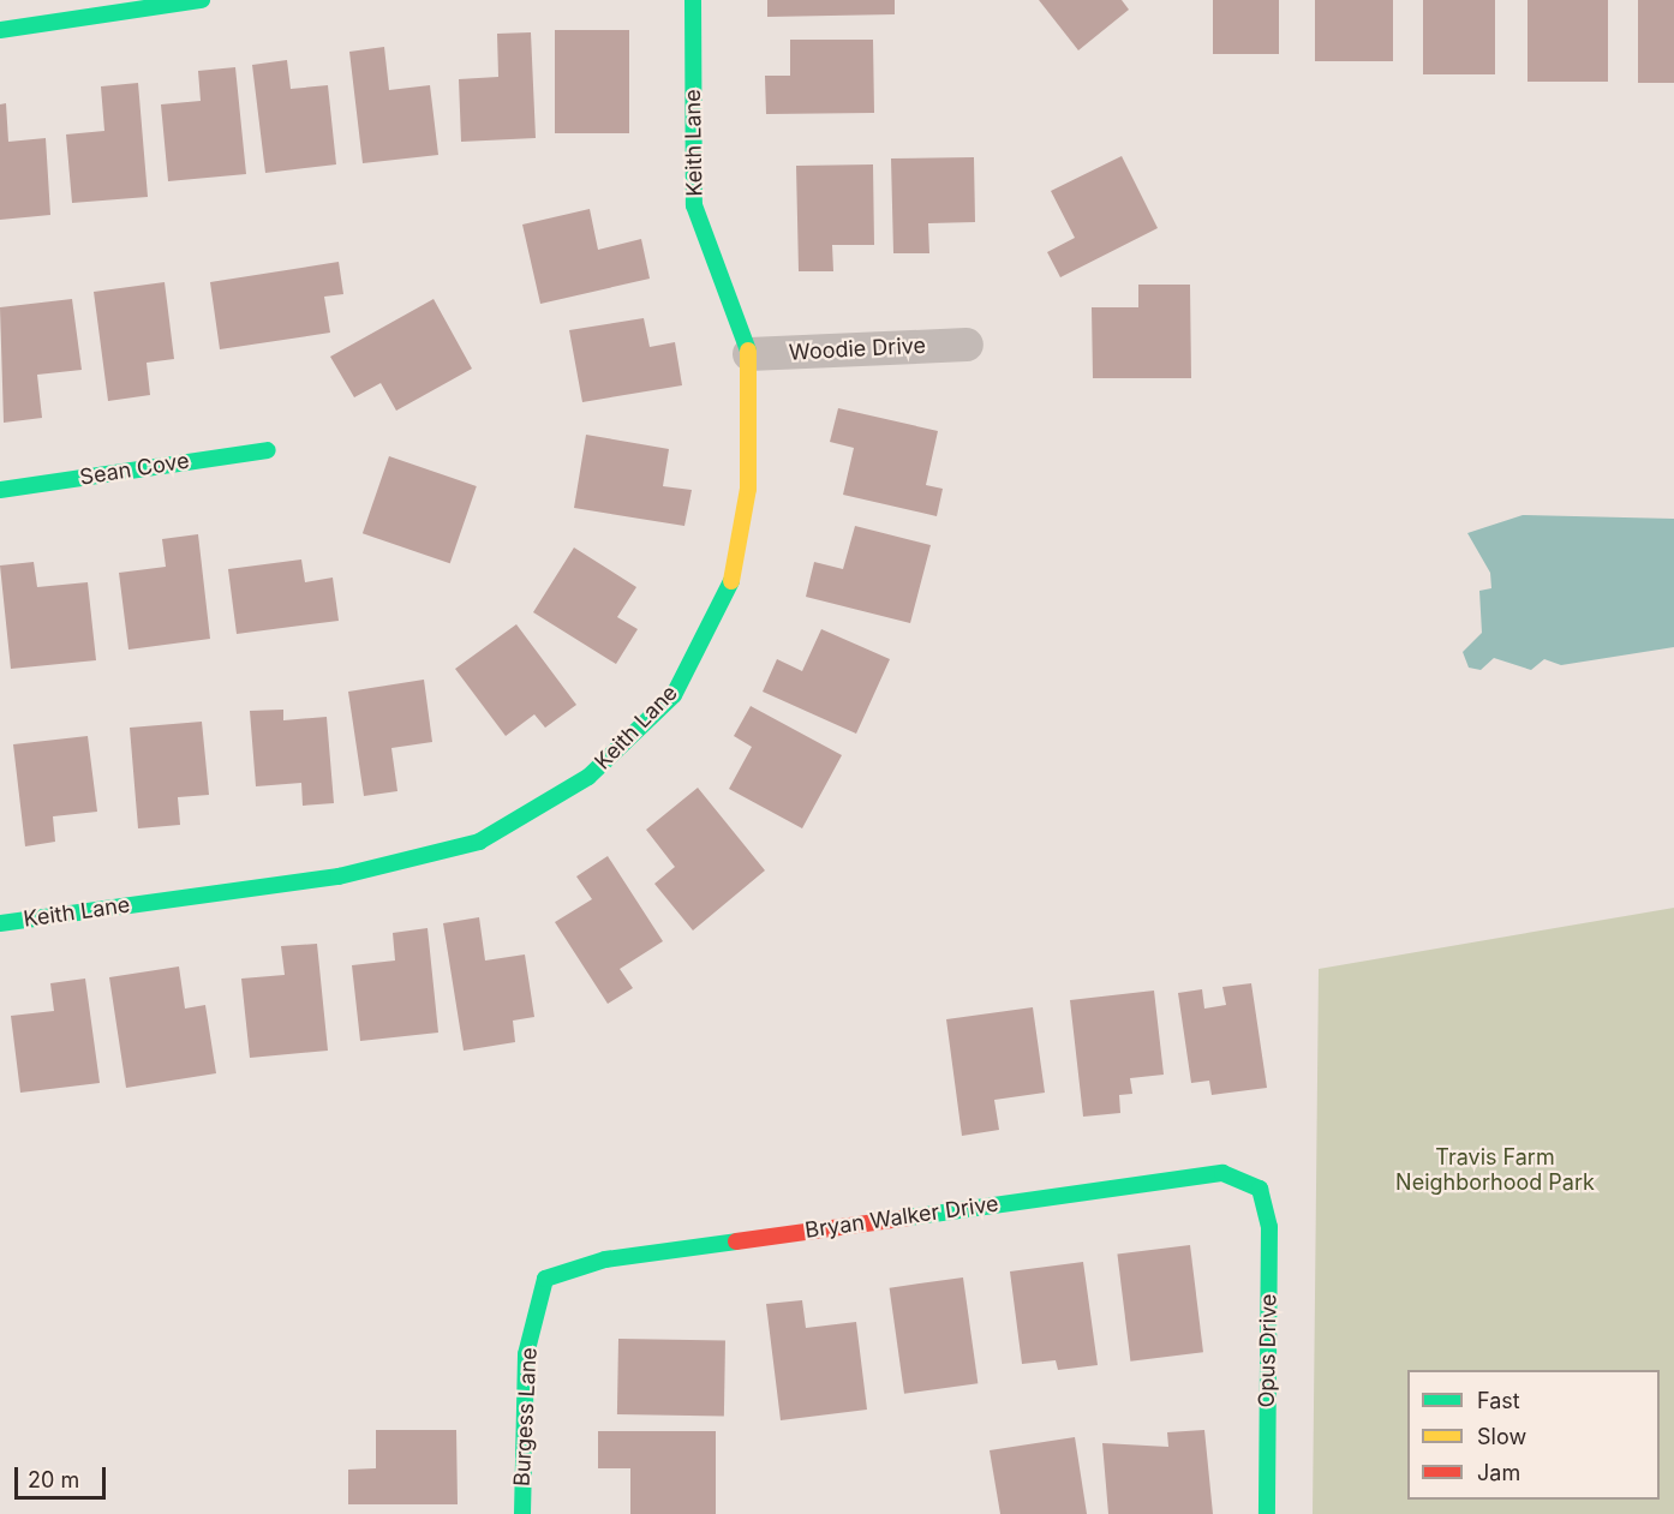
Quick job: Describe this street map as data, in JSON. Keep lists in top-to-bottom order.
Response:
{
  "streets": {
    "street": [
      "Keith Lane",
      "Woodie Drive",
      "Sean Cove",
      "Bryan Walker Drive",
      "Opus Drive",
      "Burgess Lane"
    ]
  },
  "crossings": [
    ["Keith Lane", "Woodie Drive"],
    ["Bryan Walker Drive", "Opus Drive"],
    ["Bryan Walker Drive", "Burgess Lane"]
  ],
  "parks": ["Travis Farm Neighborhood Park"],
  "legend": ["Fast", "Slow", "Jam"],
  "scale_bar": "20 m"
}
